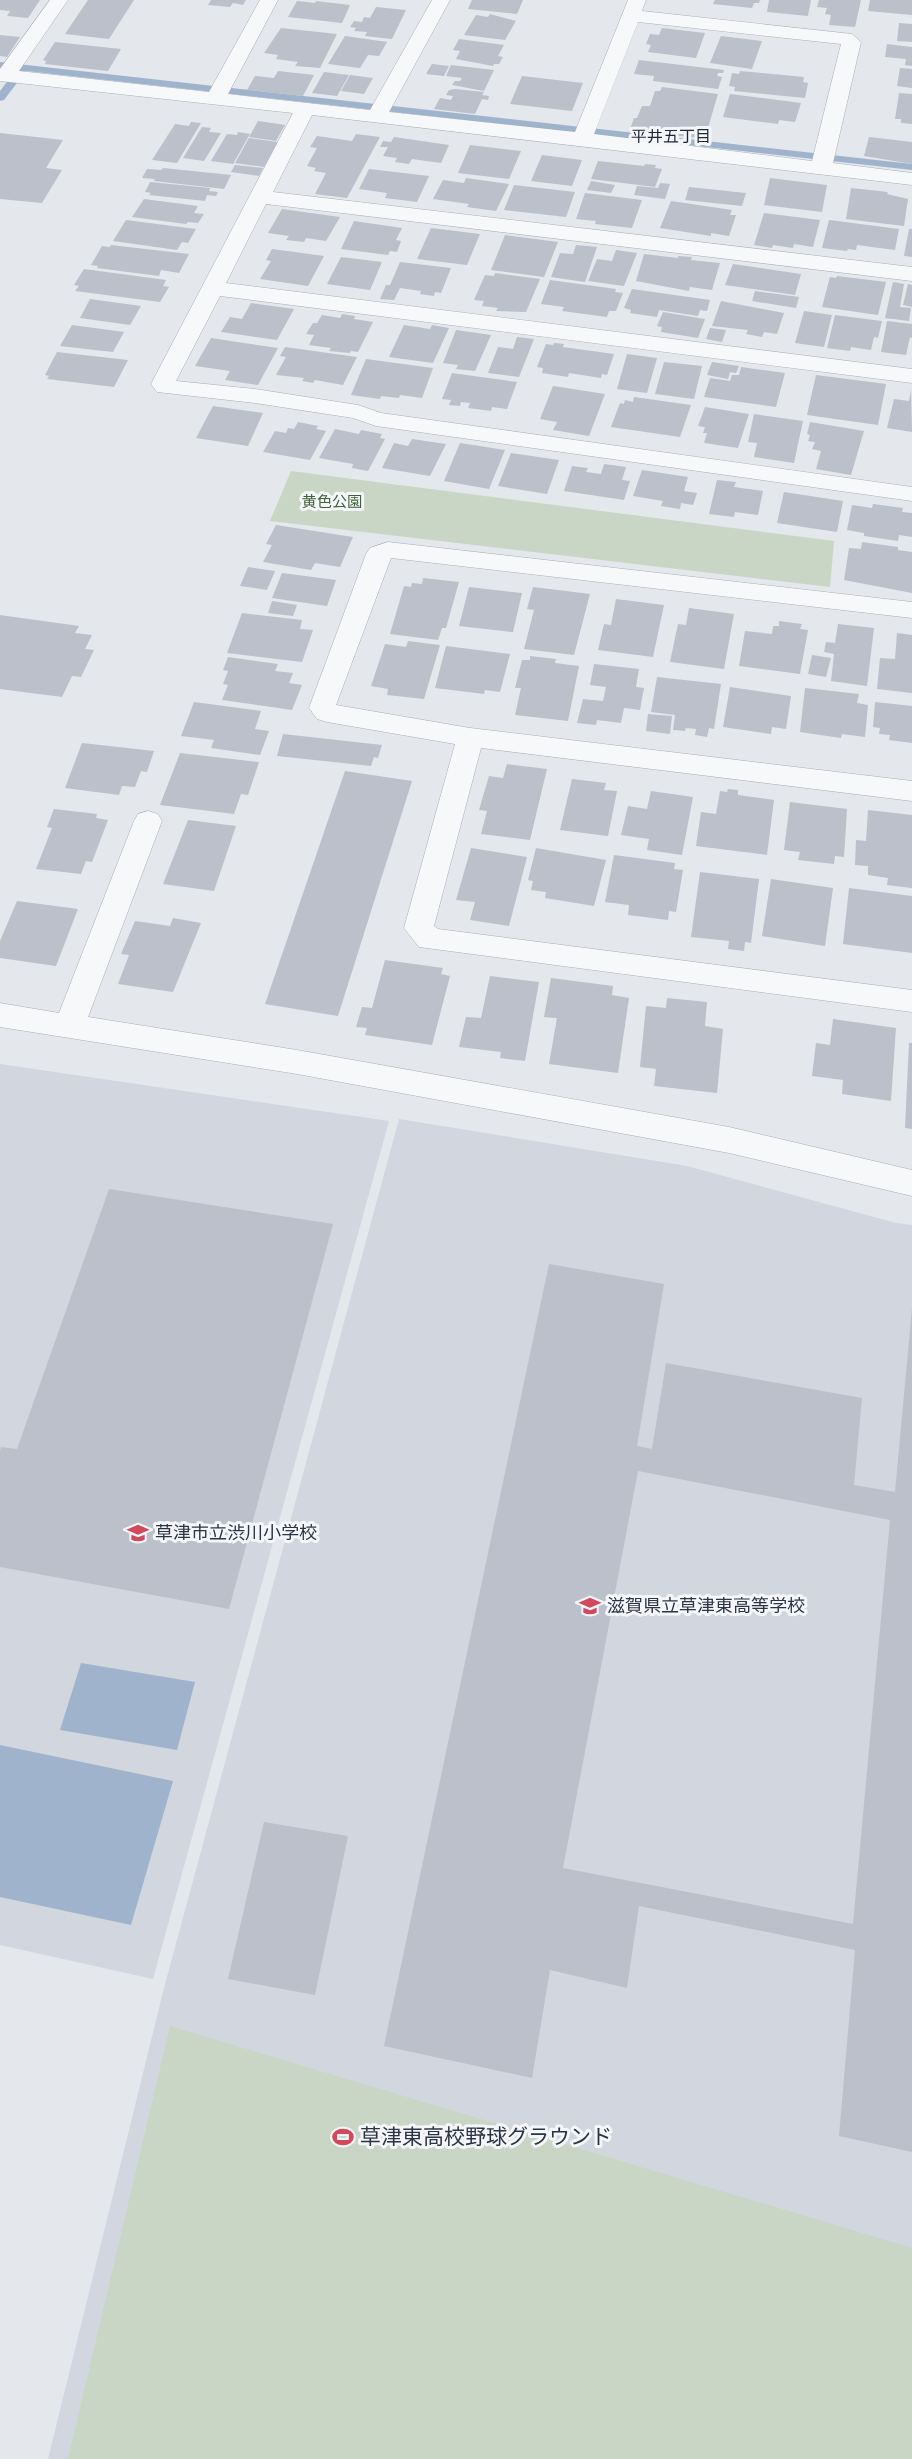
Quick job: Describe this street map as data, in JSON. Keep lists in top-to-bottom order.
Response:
{
  "districts": ["平井五丁目"],
  "parks": ["黄色公園"],
  "places": {
    "school or university": ["草津市立渋川小学校", "滋賀県立草津東高等学校"],
    "sports": ["草津東高校野球グラウンド"]
  }
}
